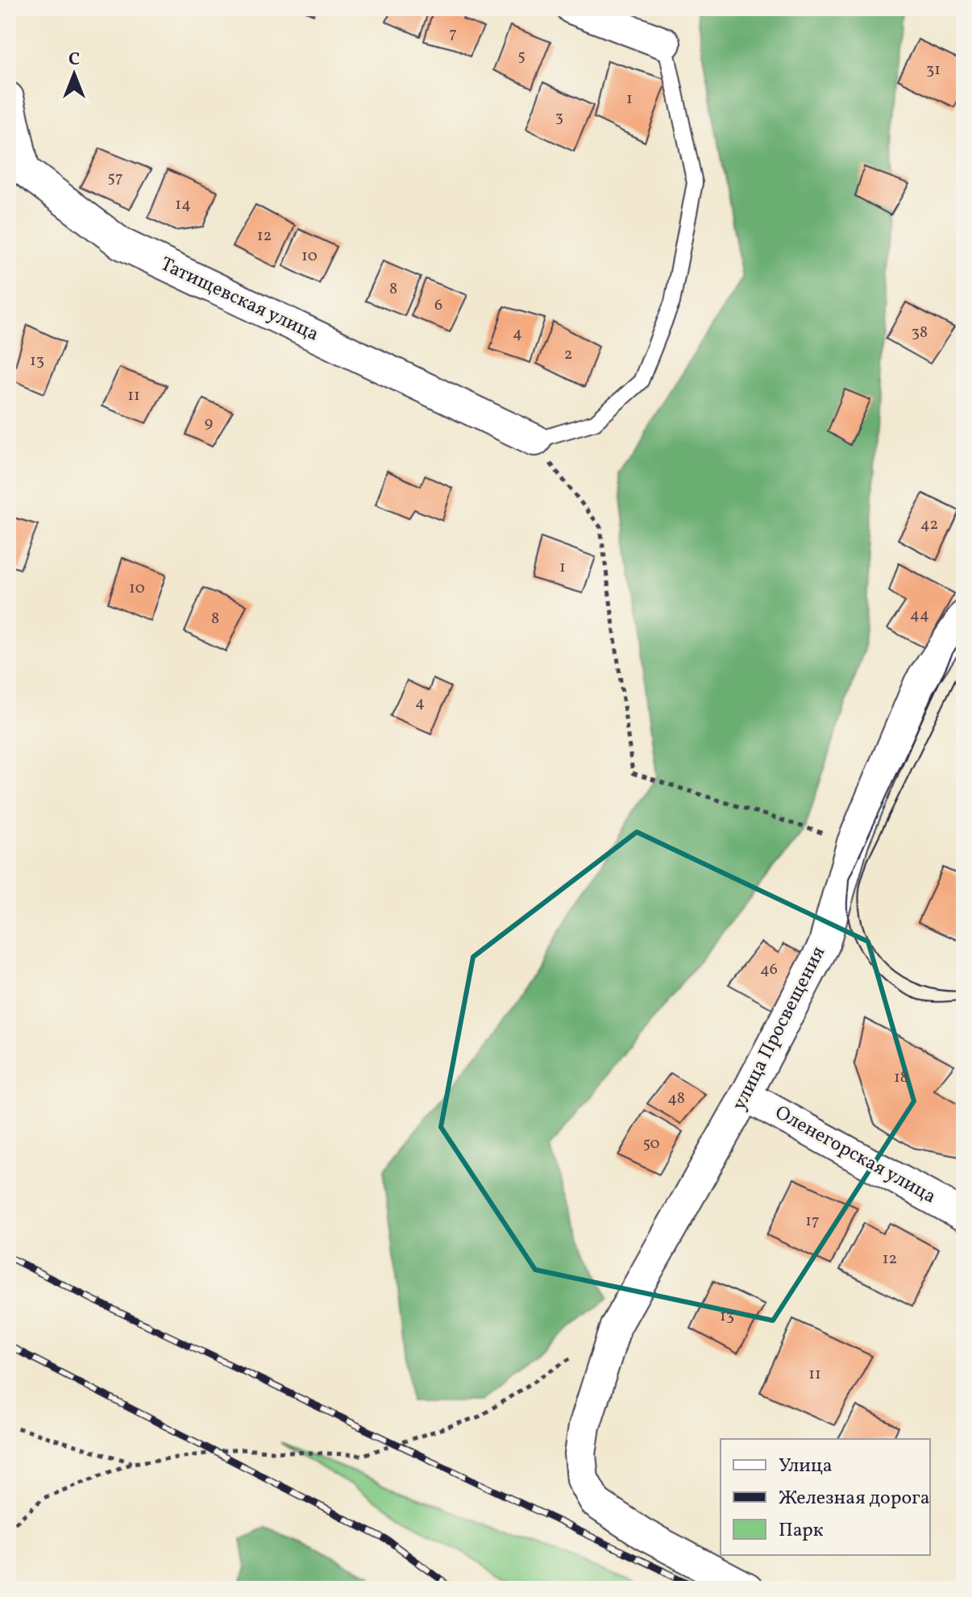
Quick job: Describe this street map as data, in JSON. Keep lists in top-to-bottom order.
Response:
{
  "streets": {
    "street": ["Татищевская улица", "улица Просвещения", "Оленегорская улица"]
  },
  "crossings": [
    ["улица Просвещения", "Оленегорская улица"]
  ],
  "house_numbers": [
    "7",
    "5",
    "31",
    "1",
    "3",
    "57",
    "14",
    "12",
    "10",
    "8",
    "6",
    "38",
    "4",
    "2",
    "13",
    "11",
    "9",
    "42",
    "1",
    "10",
    "44",
    "8",
    "4",
    "46",
    "18",
    "48",
    "50",
    "17",
    "12",
    "13",
    "11"
  ],
  "legend": ["Улица", "Железная дорога", "Парк"],
  "north": "top"
}
